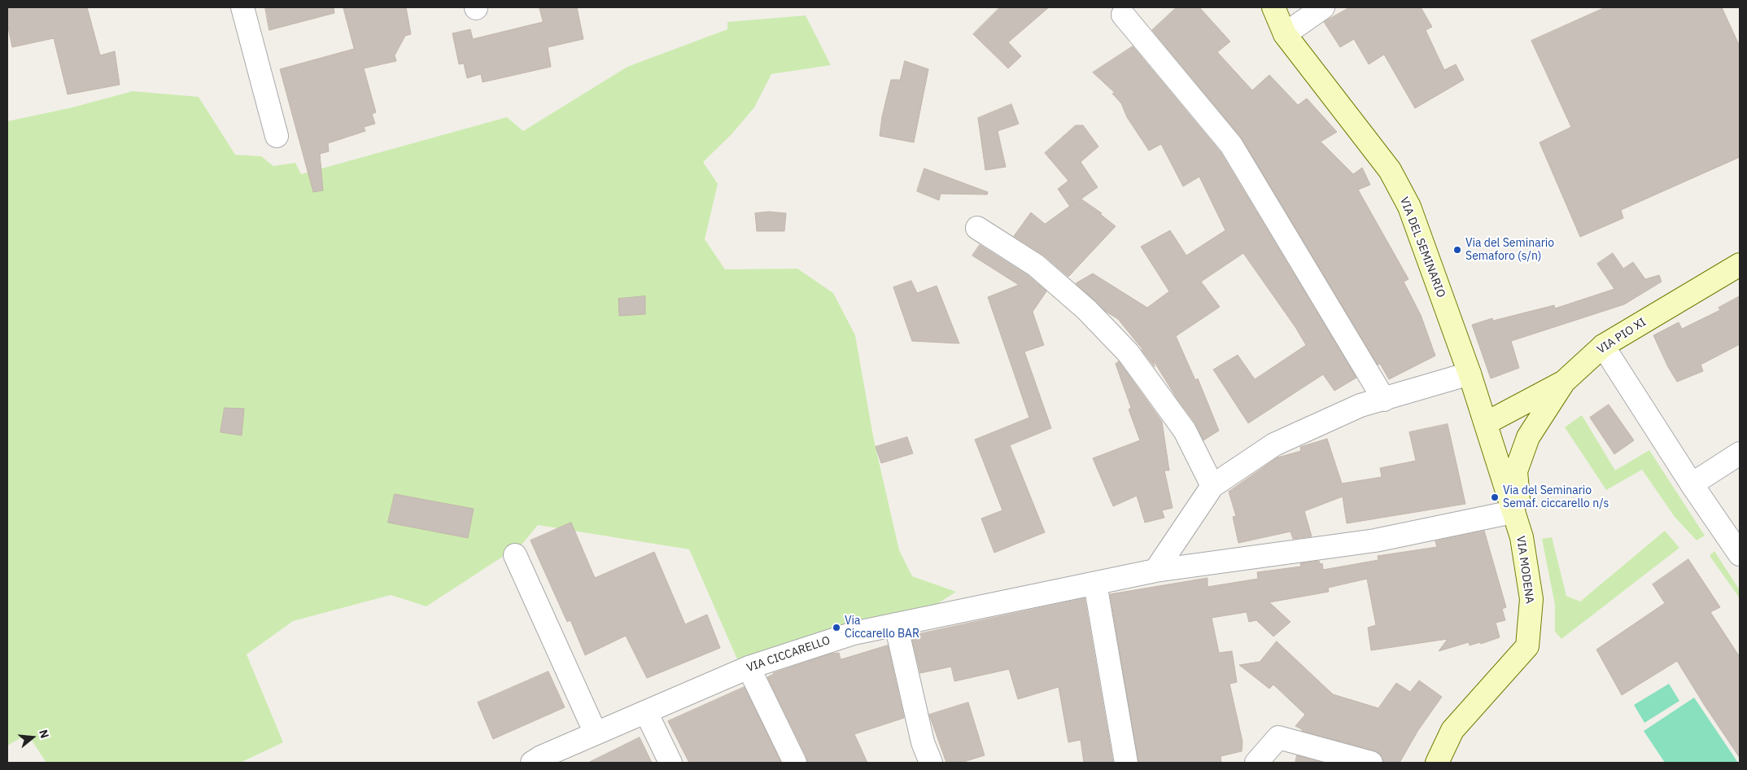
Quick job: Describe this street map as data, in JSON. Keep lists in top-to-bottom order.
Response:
{
  "streets": {
    "main road": ["VIA DEL SEMINARIO", "VIA PIO XI", "VIA MODENA"],
    "street": ["VIA CICCARELLO"]
  },
  "crossings": [
    ["VIA DEL SEMINARIO", "VIA PIO XI"],
    ["VIA DEL SEMINARIO", "VIA MODENA"],
    ["VIA PIO XI", "VIA MODENA"],
    ["VIA MODENA", "VIA CICCARELLO"]
  ],
  "places": ["Via del Seminario Semaforo (s/n)", "Via del Seminario Semaf. ciccarello n/s", "Via Ciccarello BAR"],
  "north": "right"
}
